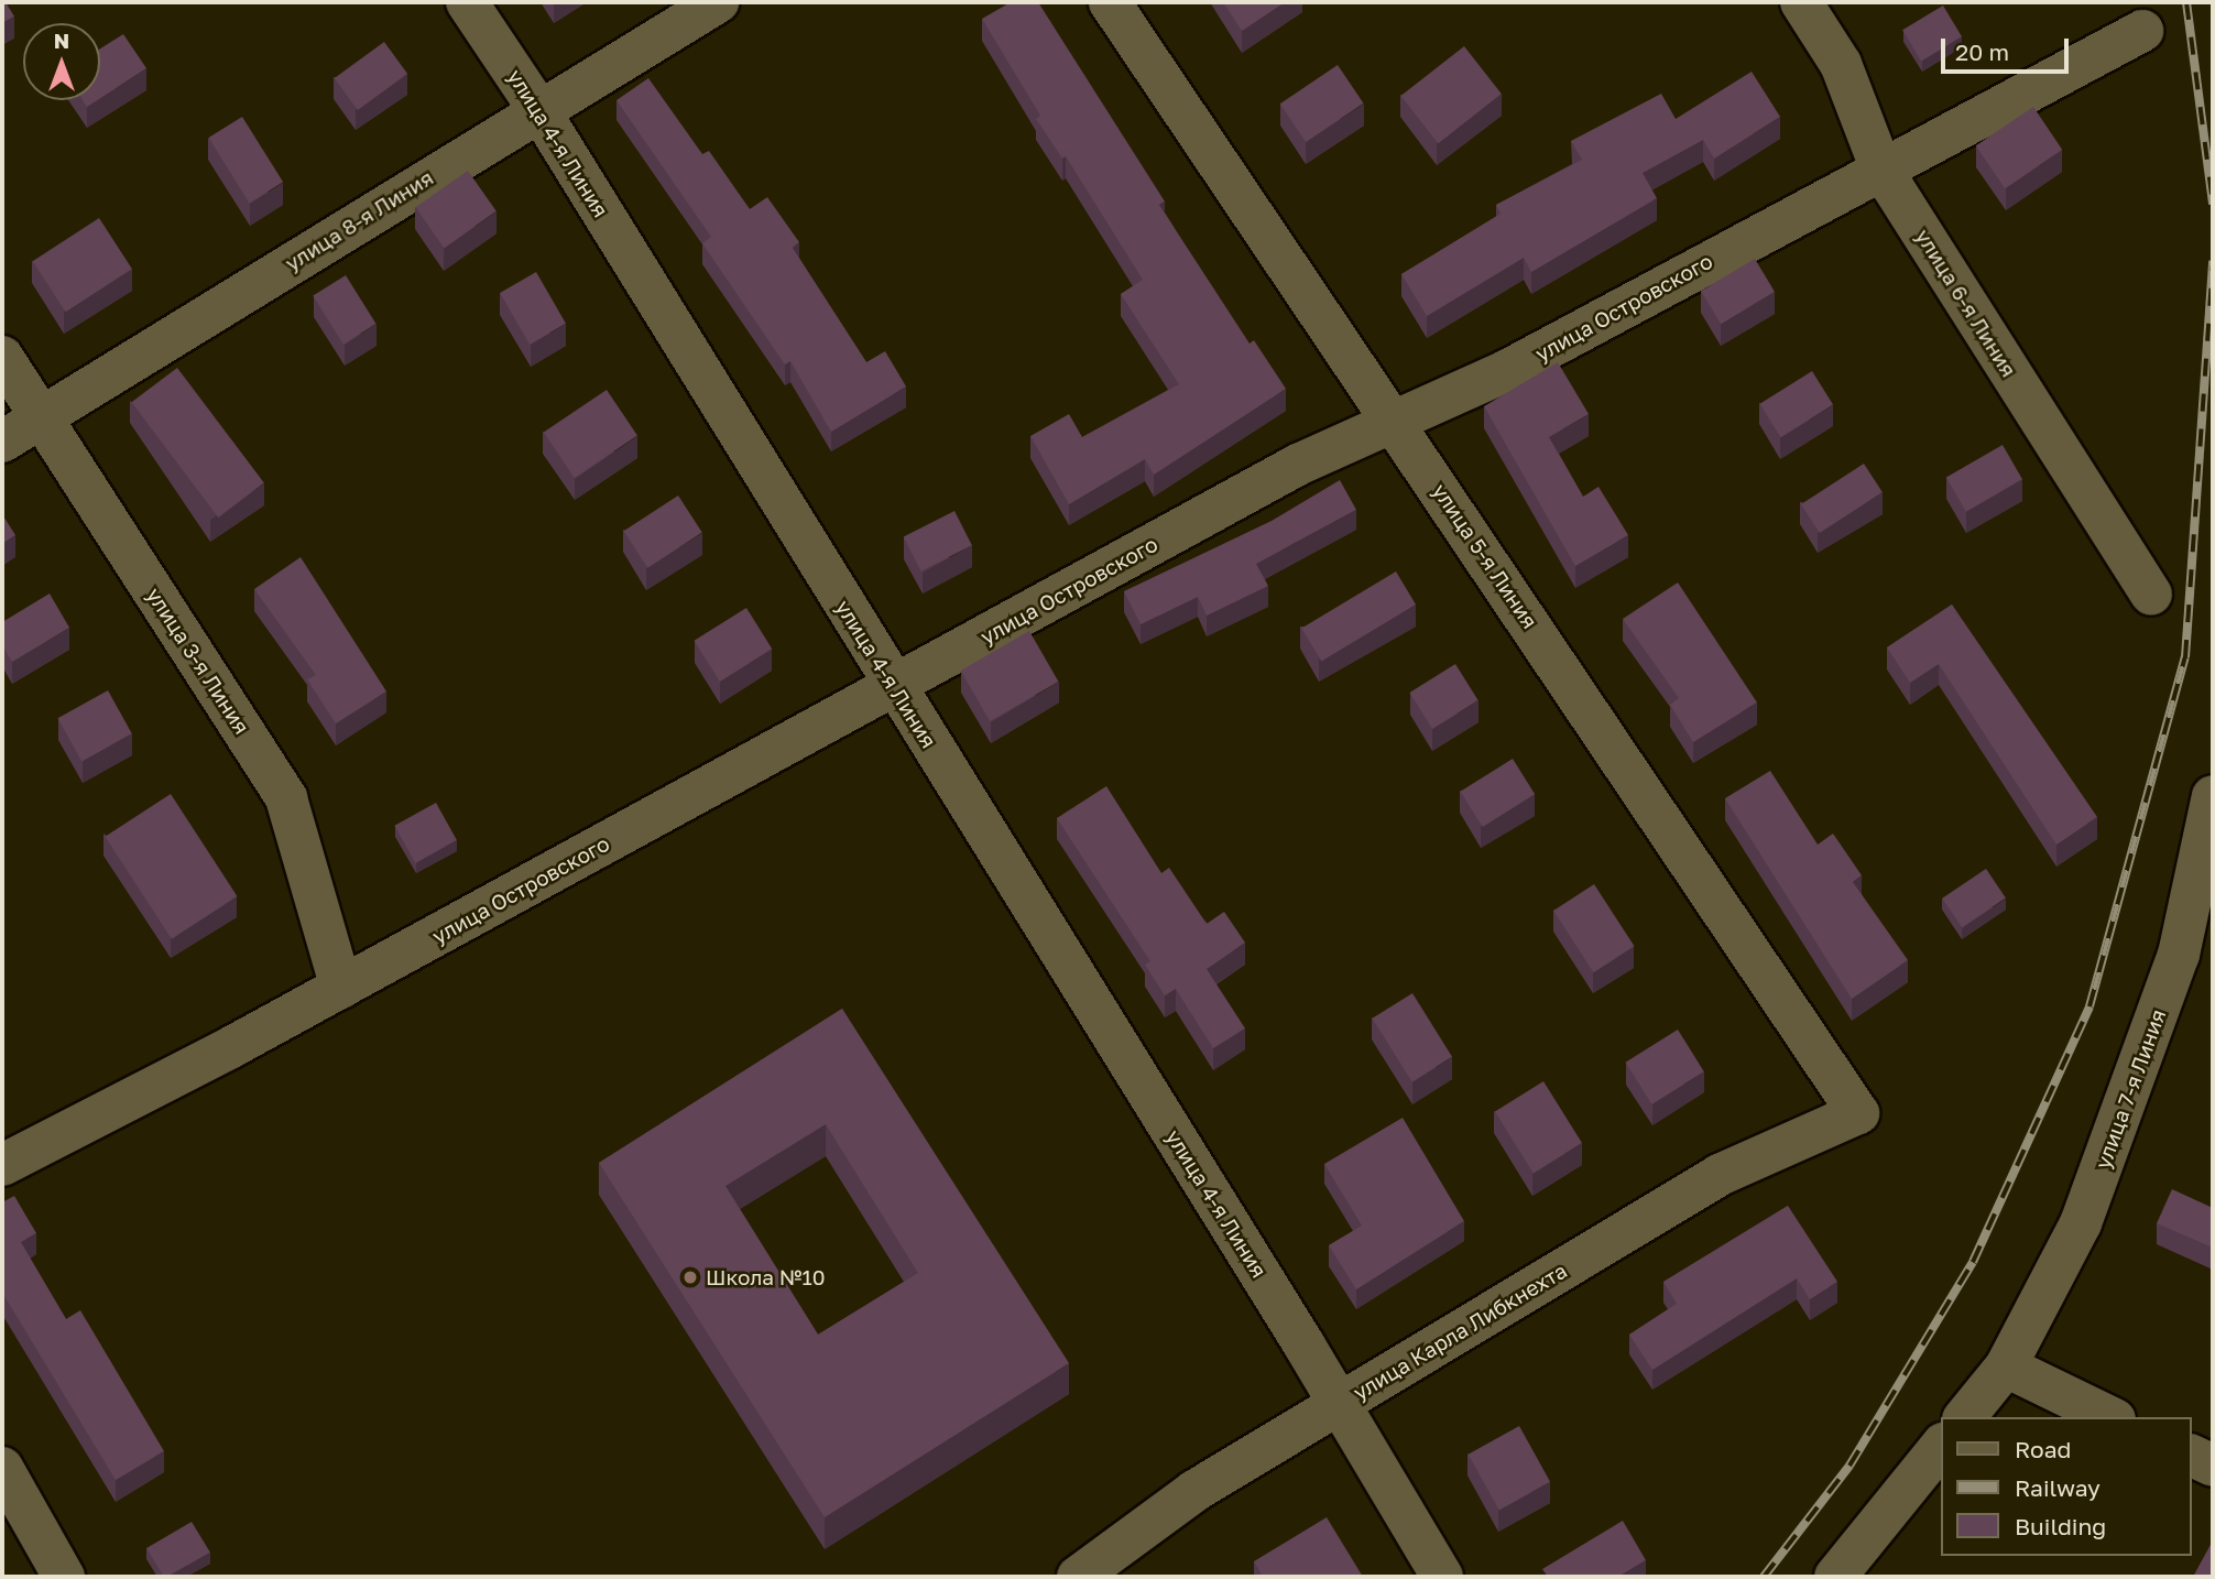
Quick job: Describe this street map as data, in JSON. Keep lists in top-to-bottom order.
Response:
{
  "streets": {
    "street": [
      "улица 4-я Линия",
      "улица 8-я Линия",
      "улица 6-я Линия",
      "улица Островского",
      "улица 5-я Линия",
      "улица 3-я Линия",
      "улица 7-я Линия",
      "улица Карла Либкнехта"
    ]
  },
  "crossings": [
    ["улица 4-я Линия", "улица 8-я Линия"],
    ["улица 4-я Линия", "улица Островского"],
    ["улица 4-я Линия", "улица Карла Либкнехта"],
    ["улица 8-я Линия", "улица 3-я Линия"],
    ["улица 6-я Линия", "улица Островского"],
    ["улица Островского", "улица 5-я Линия"],
    ["улица Островского", "улица 3-я Линия"],
    ["улица 5-я Линия", "улица Карла Либкнехта"]
  ],
  "places": ["Школа №10"],
  "legend": ["Road", "Railway", "Building"],
  "scale_bar": "20 m",
  "north": "top"
}
